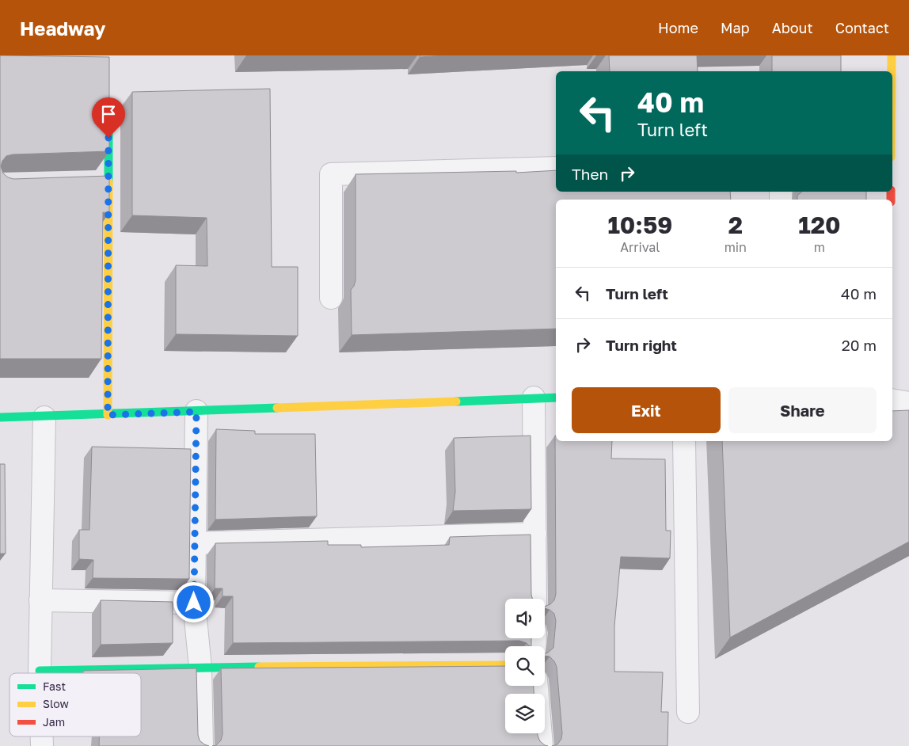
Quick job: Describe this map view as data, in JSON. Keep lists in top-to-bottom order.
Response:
{
  "legend": ["Fast", "Slow", "Jam"],
  "page": {
    "header": "Headway",
    "nav": [
      "Home",
      "Map",
      "About",
      "Contact"
    ],
    "turn": ["40 m", "Turn left"],
    "then": "Then",
    "eta": [
      "10:59",
      "Arrival",
      "2",
      "min",
      "120",
      "m"
    ],
    "list": [
      {
        "name": "Turn left",
        "value": "40 m"
      },
      {
        "name": "Turn right",
        "value": "20 m"
      }
    ],
    "buttons": ["Exit", "Share"]
  }
}
